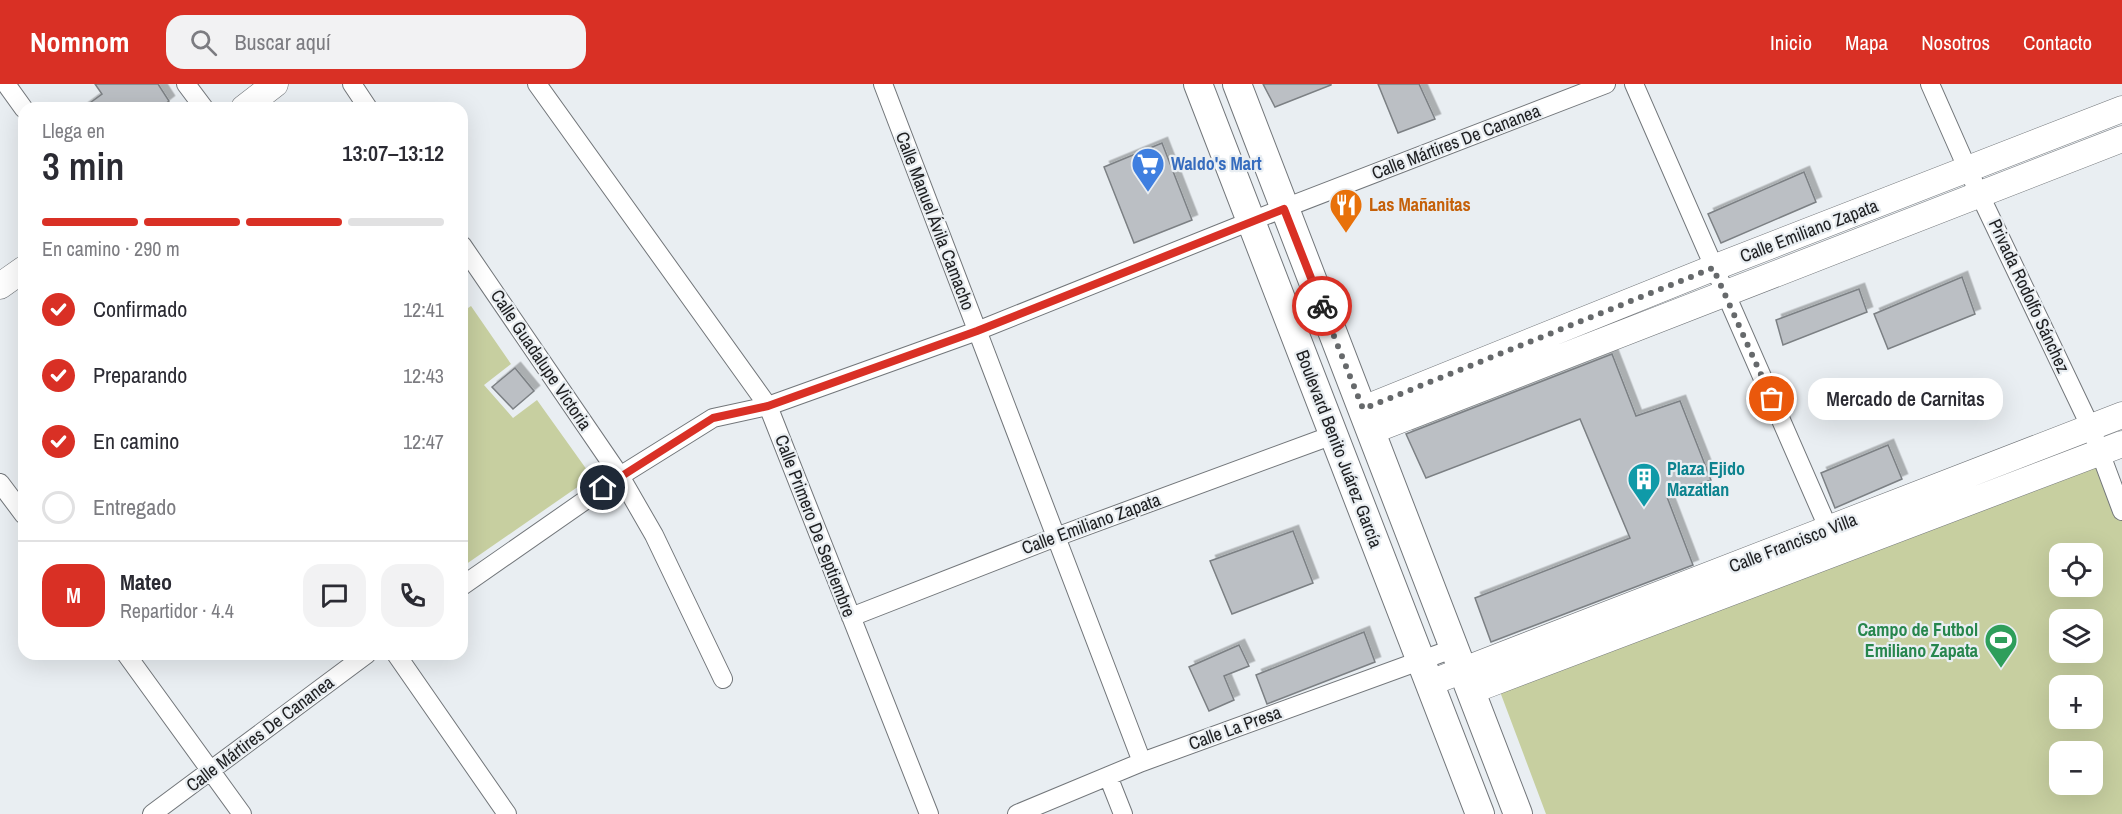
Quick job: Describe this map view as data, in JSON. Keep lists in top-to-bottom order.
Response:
{
  "streets": {
    "main road": ["Boulevard Benito Juárez García"],
    "street": [
      "Calle Mártires De Cananea",
      "Calle Manuel Ávila Camacho",
      "Calle Emiliano Zapata",
      "Privada Rodolfo Sánchez",
      "Calle Guadalupe Victoria",
      "Calle Primero De Septiembre",
      "Calle Francisco Villa",
      "Calle La Presa"
    ]
  },
  "crossings": [
    ["Calle Mártires De Cananea", "Calle Manuel Ávila Camacho"],
    ["Calle Mártires De Cananea", "Calle Guadalupe Victoria"],
    ["Calle Mártires De Cananea", "Boulevard Benito Juárez García"],
    ["Calle Mártires De Cananea", "Calle Primero De Septiembre"],
    ["Calle Manuel Ávila Camacho", "Calle Emiliano Zapata"],
    ["Calle Manuel Ávila Camacho", "Calle La Presa"],
    ["Calle Emiliano Zapata", "Privada Rodolfo Sánchez"],
    ["Calle Emiliano Zapata", "Boulevard Benito Juárez García"],
    ["Calle Emiliano Zapata", "Calle Primero De Septiembre"],
    ["Privada Rodolfo Sánchez", "Calle Francisco Villa"],
    ["Boulevard Benito Juárez García", "Calle Francisco Villa"],
    ["Boulevard Benito Juárez García", "Calle La Presa"],
    ["Calle Francisco Villa", "Calle La Presa"]
  ],
  "places": {
    "supermarket": ["Waldo's Mart"],
    "restaurant": ["Las Mañanitas"],
    "other": ["Mercado de Carnitas"],
    "building": ["Plaza Ejido Mazatlan"],
    "sports": ["Campo de Futbol Emiliano Zapata"]
  },
  "page": {
    "header": "Nomnom",
    "search": "Buscar aquí",
    "nav": [
      "Inicio",
      "Mapa",
      "Nosotros",
      "Contacto"
    ],
    "heading": ["3 min", "Llega en", "13:07–13:12"],
    "panel": ["Mateo", "Repartidor · 4.4"],
    "bar": "En camino · 290 m",
    "list": [
      ["Confirmado", "12:41"],
      ["Preparando", "12:43"],
      ["En camino", "12:47"],
      "Entregado"
    ],
    "bubble": "Mercado de Carnitas",
    "map_buttons": ["+", "−"],
    "round": "M"
  }
}
